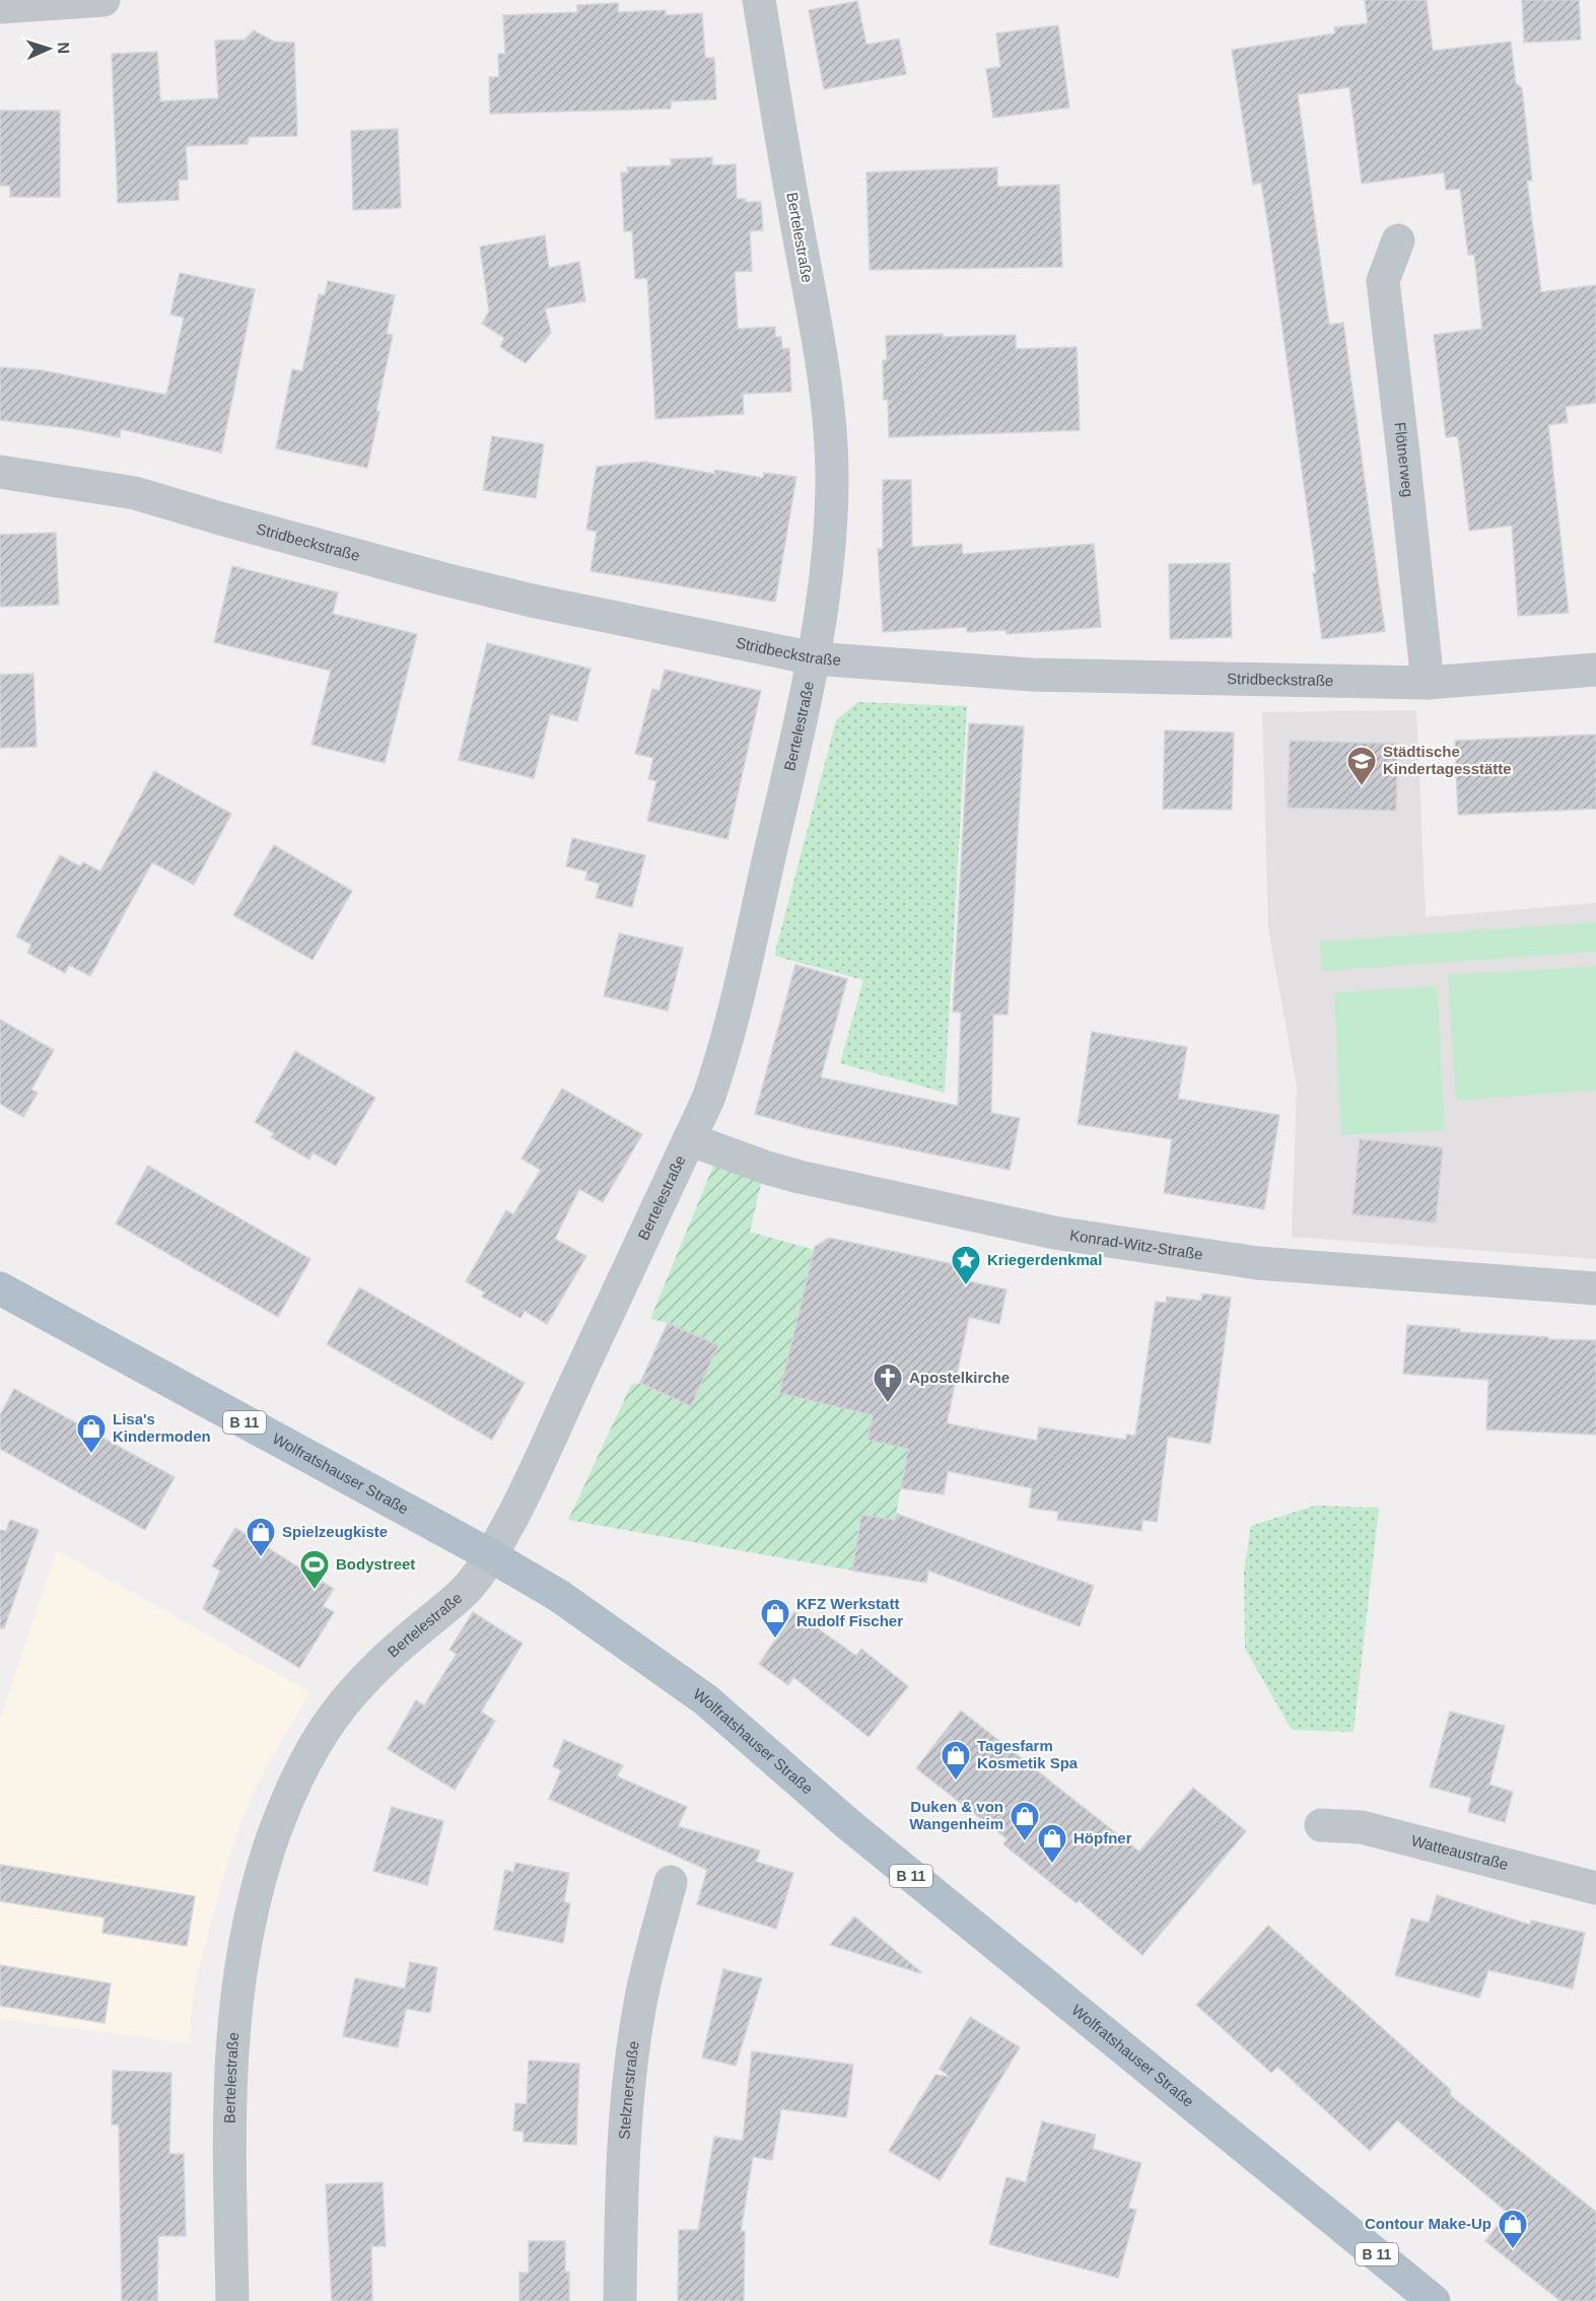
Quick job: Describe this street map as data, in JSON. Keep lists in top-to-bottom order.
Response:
{
  "streets": {
    "main road": ["B 11", "Wolfratshauser Straße"],
    "street": [
      "Bertelestraße",
      "Flötnerweg",
      "Stridbeckstraße",
      "Konrad-Witz-Straße",
      "Watteaustraße",
      "Stelznerstraße"
    ]
  },
  "crossings": [
    ["Bertelestraße", "Stridbeckstraße"],
    ["Bertelestraße", "Konrad-Witz-Straße"],
    ["Bertelestraße", "Wolfratshauser Straße"],
    ["Flötnerweg", "Stridbeckstraße"]
  ],
  "places": {
    "school or university": ["Städtische Kindertagesstätte"],
    "place": ["Kriegerdenkmal"],
    "church": ["Apostelkirche"],
    "shop": [
      "Lisa's Kindermoden",
      "Spielzeugkiste",
      "KFZ Werkstatt Rudolf Fischer",
      "Tagesfarm Kosmetik Spa",
      "Duken & von Wangenheim",
      "Höpfner",
      "Contour Make-Up"
    ],
    "sports": ["Bodystreet"]
  },
  "north": "right"
}
